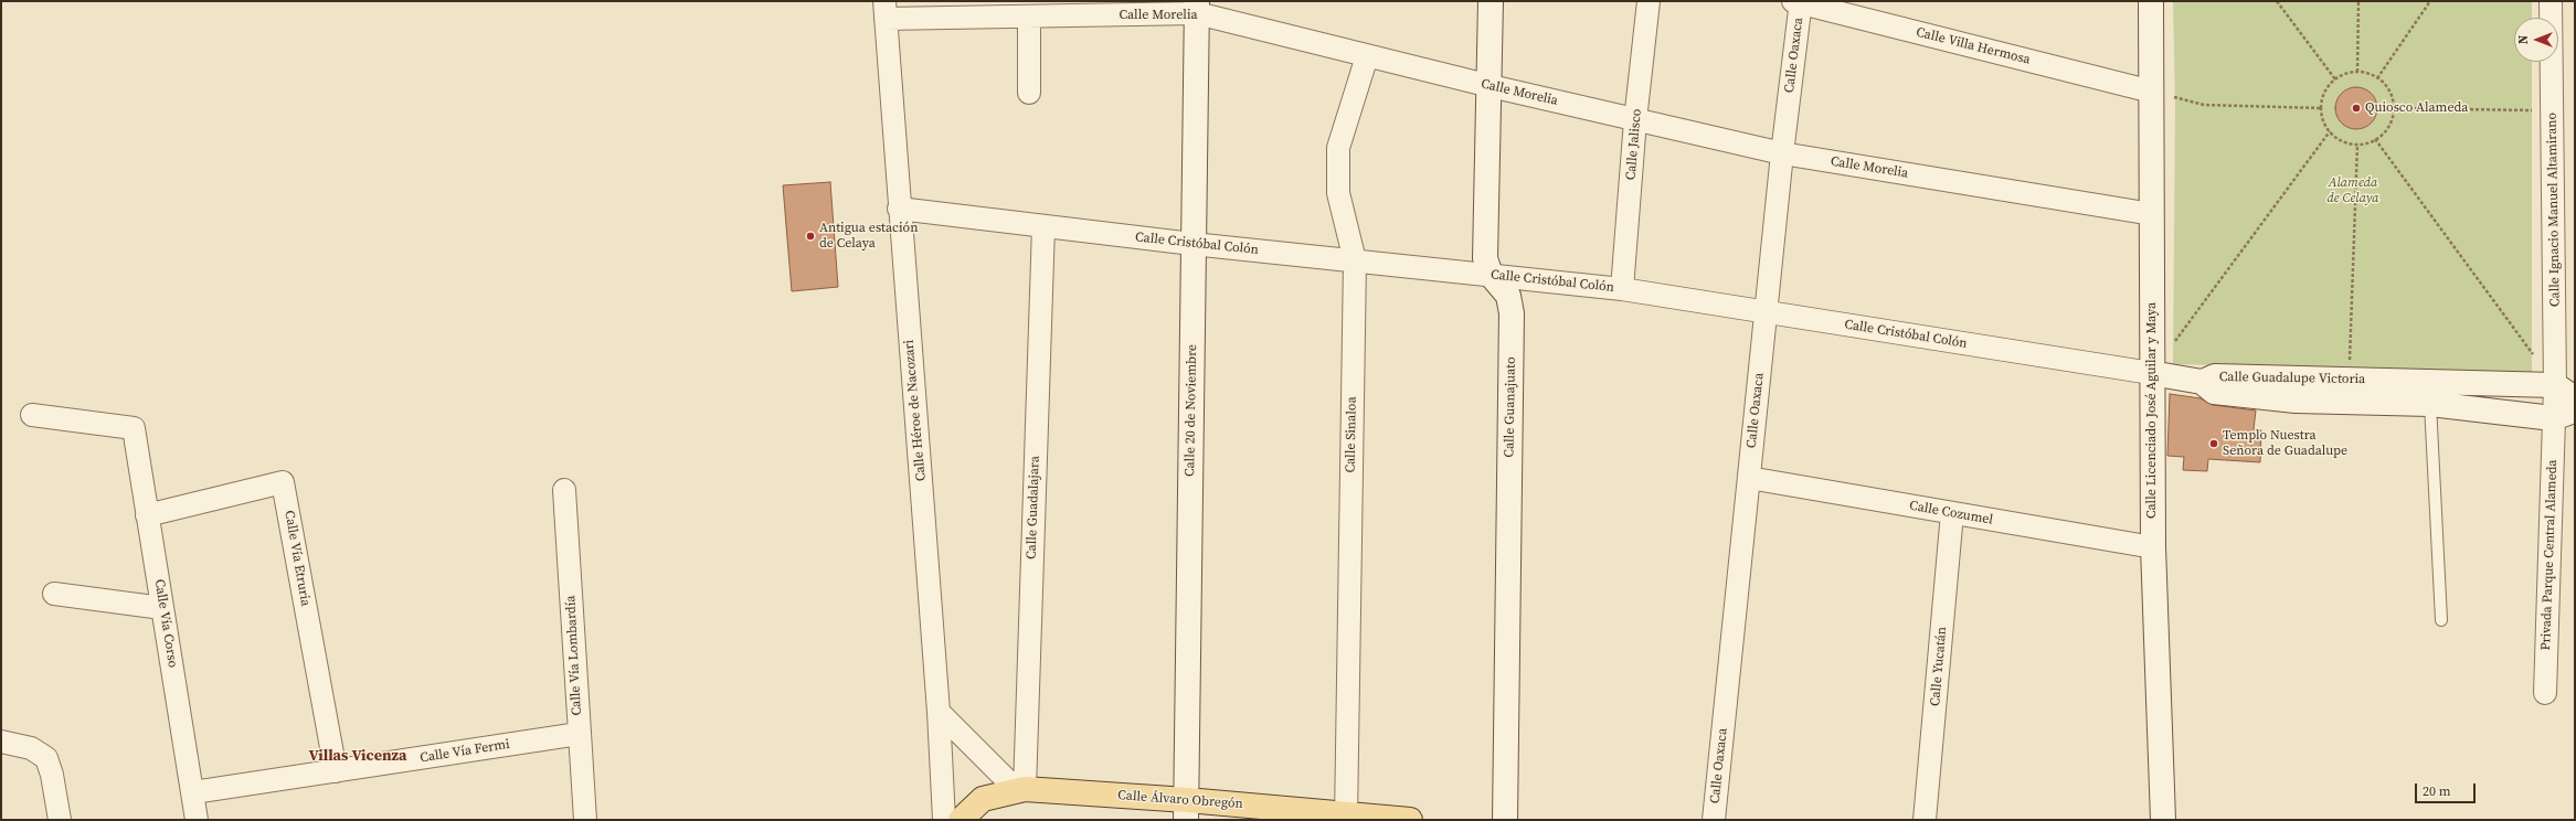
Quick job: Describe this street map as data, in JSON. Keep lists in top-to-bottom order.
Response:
{
  "streets": {
    "main road": ["Calle Álvaro Obregón"],
    "street": [
      "Calle Morelia",
      "Calle Villa Hermosa",
      "Calle Oaxaca",
      "Calle Jalisco",
      "Calle Ignacio Manuel Altamirano",
      "Calle Cristóbal Colón",
      "Calle Guadalupe Victoria",
      "Calle Guanajuato",
      "Calle Héroe de Nacozari",
      "Calle 20 de Noviembre",
      "Calle Licenciado José Aguilar y Maya",
      "Calle Sinaloa",
      "Calle Guadalajara",
      "Calle Cozumel",
      "Privada Parque Central Alameda",
      "Calle Vía Etruria",
      "Calle Vía Corso",
      "Calle Vía Lombardía",
      "Calle Yucatán",
      "Calle Vía Fermi"
    ]
  },
  "crossings": [
    ["Calle Morelia", "Calle Oaxaca"],
    ["Calle Morelia", "Calle Jalisco"],
    ["Calle Morelia", "Calle Guanajuato"],
    ["Calle Morelia", "Calle Héroe de Nacozari"],
    ["Calle Morelia", "Calle 20 de Noviembre"],
    ["Calle Morelia", "Calle Licenciado José Aguilar y Maya"],
    ["Calle Morelia", "Calle Sinaloa"],
    ["Calle Villa Hermosa", "Calle Oaxaca"],
    ["Calle Villa Hermosa", "Calle Licenciado José Aguilar y Maya"],
    ["Calle Oaxaca", "Calle Cristóbal Colón"],
    ["Calle Oaxaca", "Calle Cozumel"],
    ["Calle Jalisco", "Calle Cristóbal Colón"],
    ["Calle Ignacio Manuel Altamirano", "Calle Guadalupe Victoria"],
    ["Calle Ignacio Manuel Altamirano", "Privada Parque Central Alameda"],
    ["Calle Cristóbal Colón", "Calle Guadalupe Victoria"],
    ["Calle Cristóbal Colón", "Calle Guanajuato"],
    ["Calle Cristóbal Colón", "Calle Héroe de Nacozari"],
    ["Calle Cristóbal Colón", "Calle 20 de Noviembre"],
    ["Calle Cristóbal Colón", "Calle Licenciado José Aguilar y Maya"],
    ["Calle Cristóbal Colón", "Calle Sinaloa"],
    ["Calle Cristóbal Colón", "Calle Guadalajara"],
    ["Calle Guadalupe Victoria", "Privada Parque Central Alameda"],
    ["Calle 20 de Noviembre", "Calle Álvaro Obregón"],
    ["Calle Licenciado José Aguilar y Maya", "Calle Cozumel"],
    ["Calle Sinaloa", "Calle Álvaro Obregón"],
    ["Calle Guadalajara", "Calle Álvaro Obregón"],
    ["Calle Cozumel", "Calle Yucatán"],
    ["Calle Vía Etruria", "Calle Vía Corso"],
    ["Calle Vía Etruria", "Calle Vía Fermi"],
    ["Calle Vía Corso", "Calle Vía Fermi"],
    ["Calle Vía Lombardía", "Calle Vía Fermi"]
  ],
  "districts": ["Villas Vicenza"],
  "parks": ["Alameda de Celaya"],
  "places": ["Quiosco Alameda", "Antigua estación de Celaya", "Templo Nuestra Señora de Guadalupe"],
  "scale_bar": "20 m",
  "north": "left"
}
